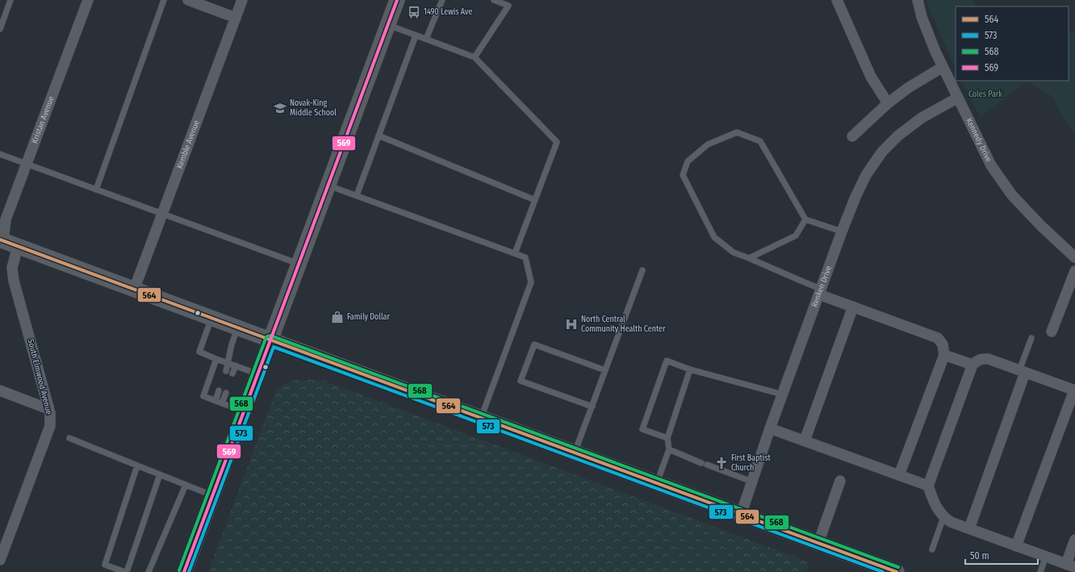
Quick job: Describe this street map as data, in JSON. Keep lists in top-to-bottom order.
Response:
{
  "streets": {
    "street": [
      "Kristan Avenue",
      "Kennedy Drive",
      "Kemble Avenue",
      "Renken Drive",
      "South Elmwood Avenue"
    ]
  },
  "crossings": [
    ["Kennedy Drive", "Renken Drive"]
  ],
  "parks": ["Coles Park"],
  "places": {
    "bus stop": ["1490 Lewis Ave"],
    "school or university": ["Novak-King Middle School"],
    "shop": ["Family Dollar"],
    "hospital": ["North Central Community Health Center"],
    "church": ["First Baptist Church"]
  },
  "lines": [
    "transit line 569",
    "transit line 564",
    "transit line 568",
    "transit line 573"
  ],
  "legend": [
    "564",
    "573",
    "568",
    "569"
  ],
  "scale_bar": "50 m"
}
